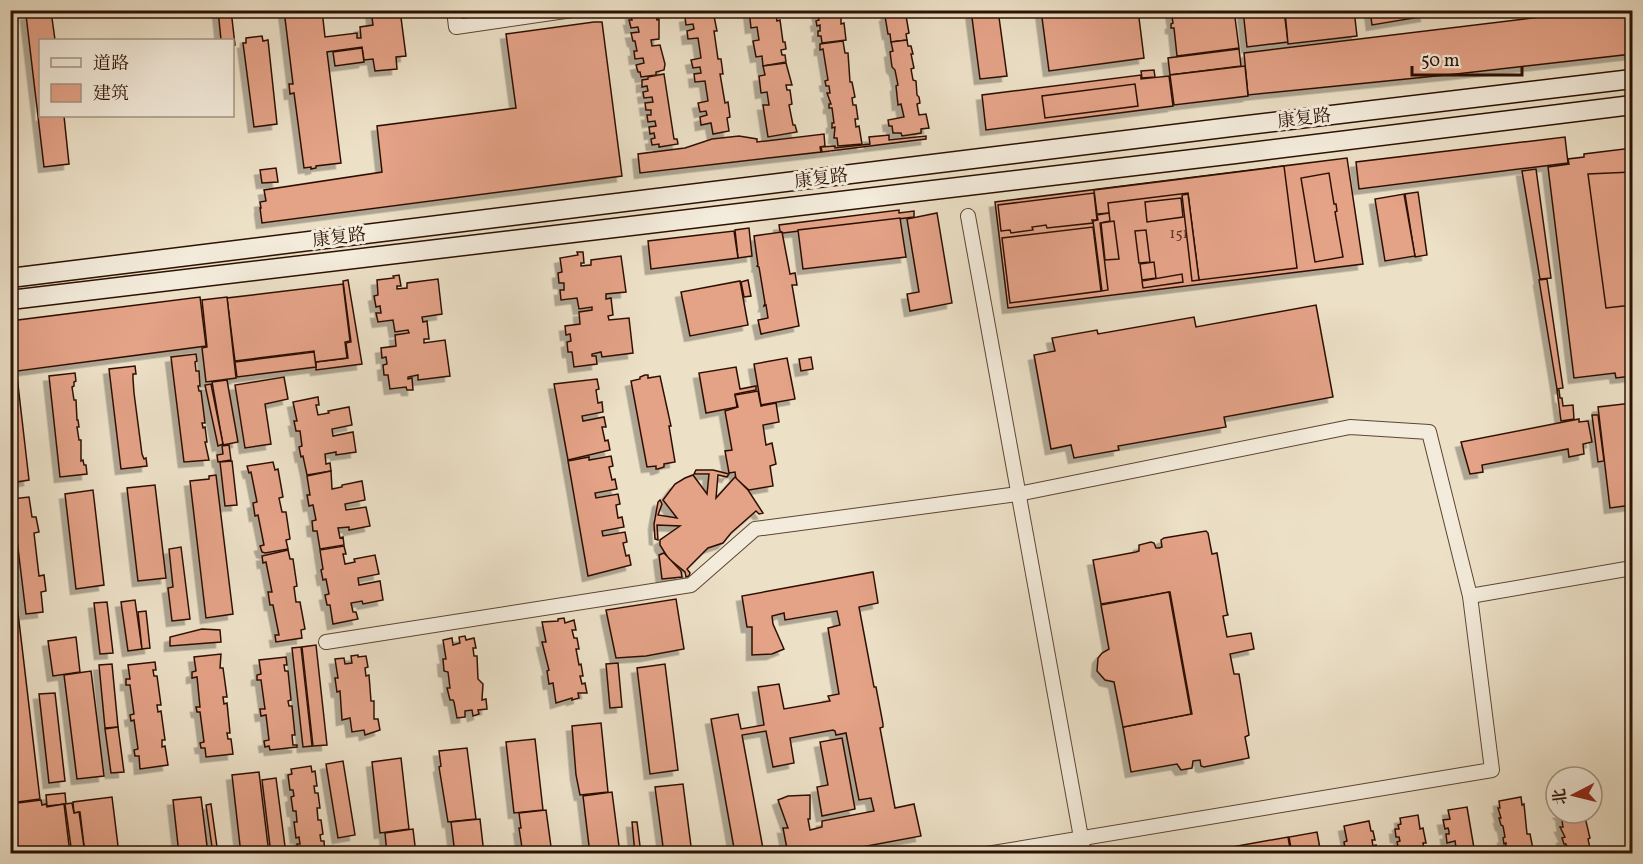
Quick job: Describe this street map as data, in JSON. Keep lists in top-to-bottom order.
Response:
{
  "streets": {
    "main road": ["康复路"]
  },
  "house_numbers": ["151"],
  "legend": ["道路", "建筑"],
  "scale_bar": "50 m",
  "north": "left"
}
